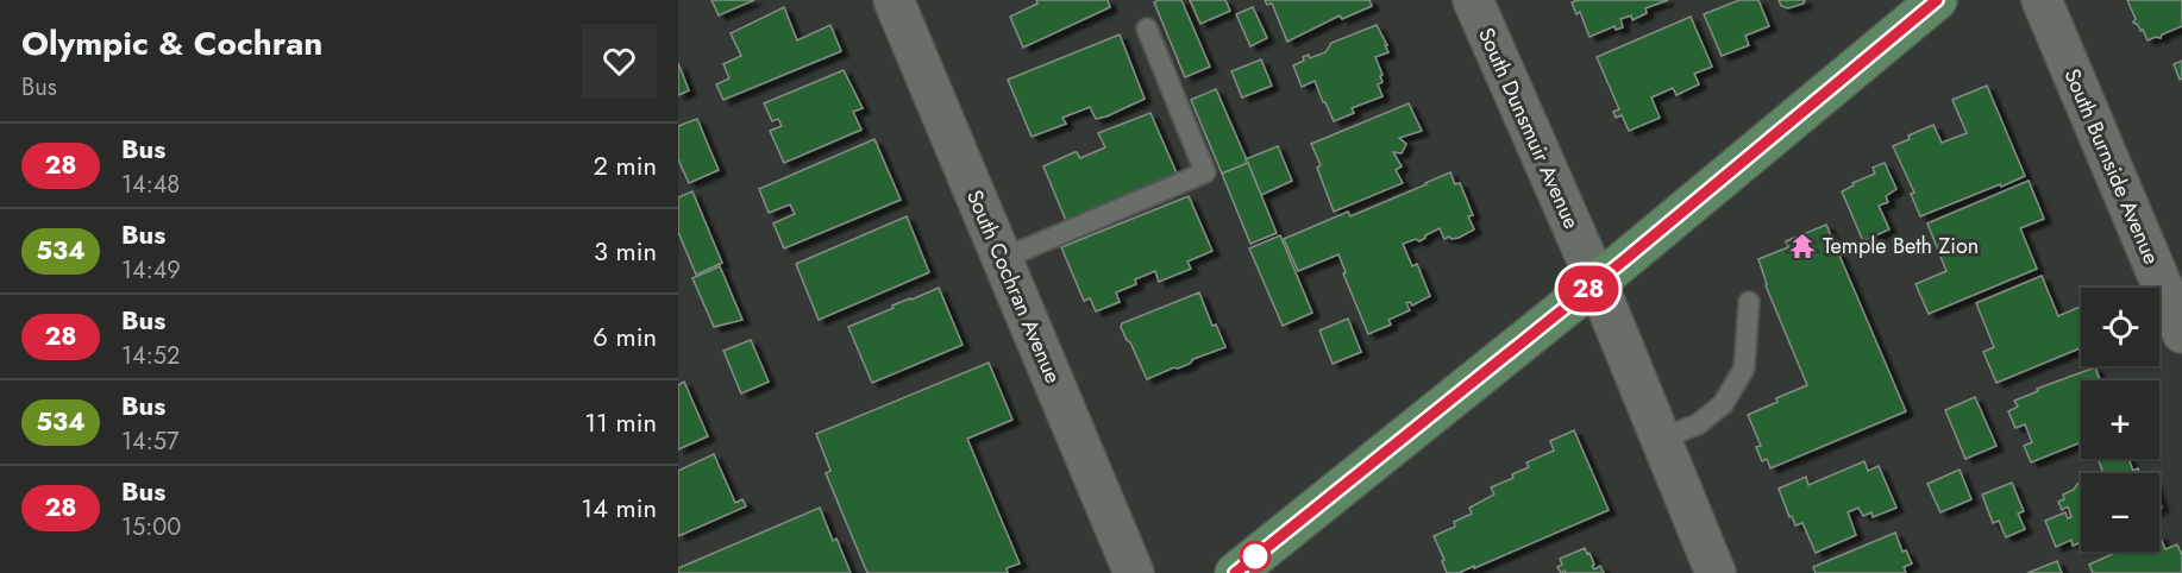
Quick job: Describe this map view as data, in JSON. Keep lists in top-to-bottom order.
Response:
{
  "streets": {
    "street": ["South Dunsmuir Avenue", "South Burnside Avenue", "South Cochran Avenue"]
  },
  "places": {
    "temple": ["Temple Beth Zion"]
  },
  "lines": ["bus line 28"],
  "page": {
    "heading": ["Olympic & Cochran", "Bus"],
    "on_map": "28",
    "list": [
      {
        "mark": "28",
        "name": "Bus",
        "note": "14:48",
        "value": "2 min"
      },
      {
        "mark": "534",
        "name": "Bus",
        "note": "14:49",
        "value": "3 min"
      },
      {
        "mark": "28",
        "name": "Bus",
        "note": "14:52",
        "value": "6 min"
      },
      {
        "mark": "534",
        "name": "Bus",
        "note": "14:57",
        "value": "11 min"
      },
      {
        "mark": "28",
        "name": "Bus",
        "note": "15:00",
        "value": "14 min"
      }
    ],
    "map_buttons": ["+", "−"]
  }
}
